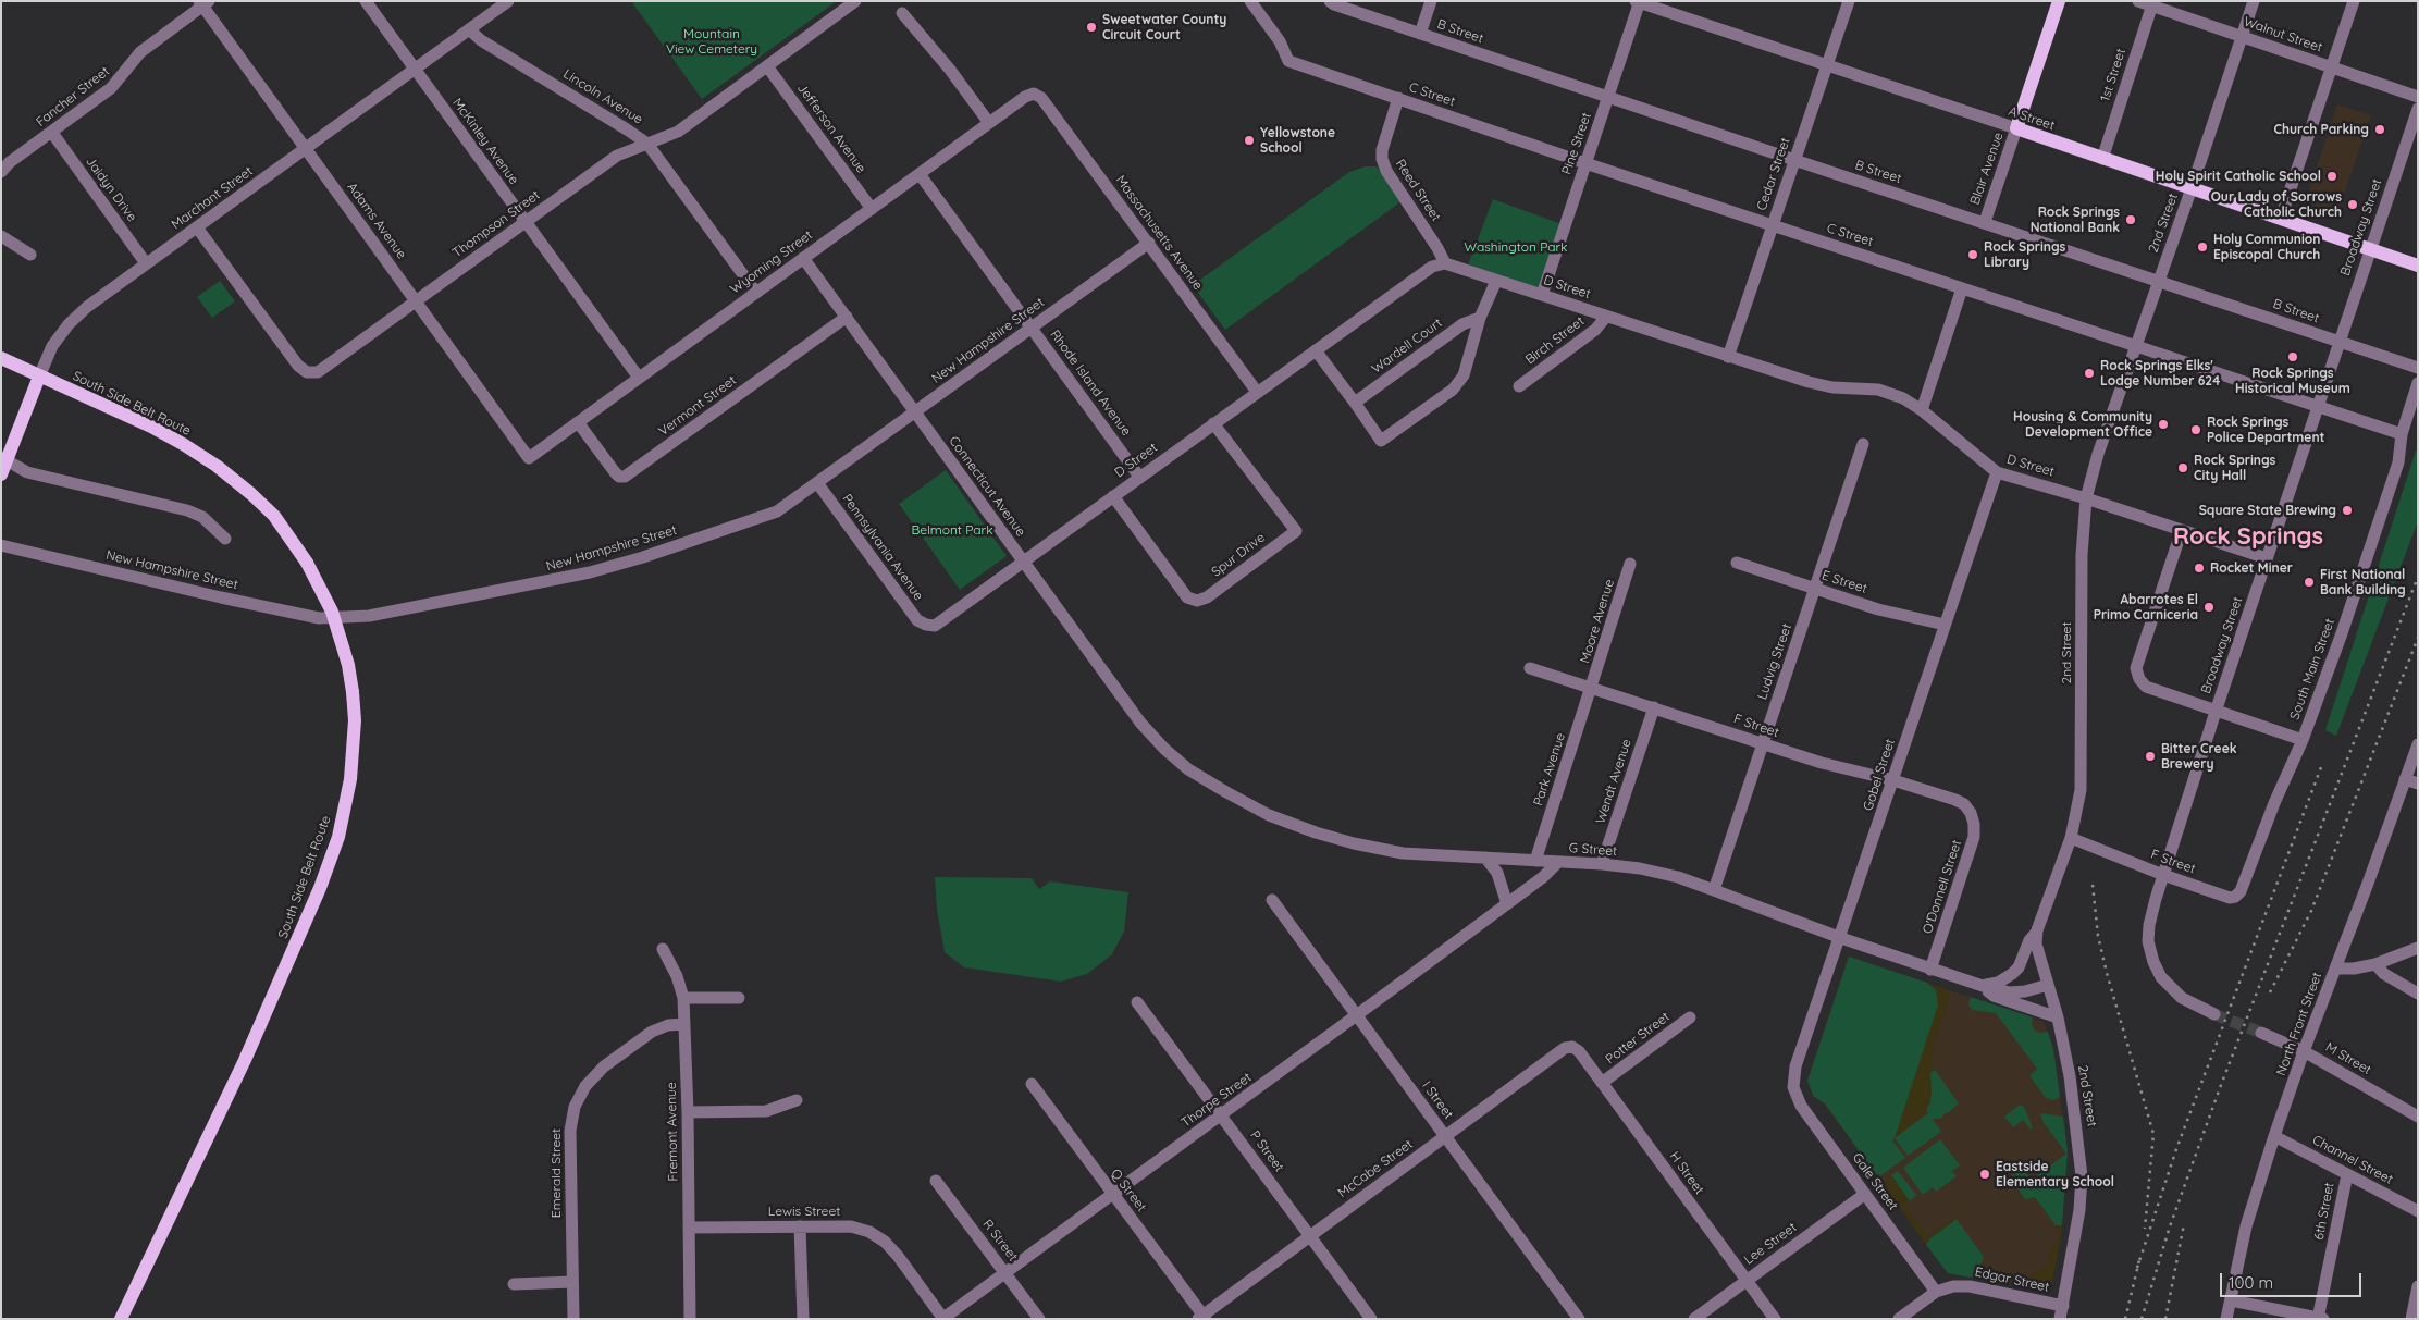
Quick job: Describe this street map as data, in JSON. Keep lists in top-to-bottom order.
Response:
{
  "streets": {
    "main road": [
      "A Street",
      "Blair Avenue",
      "Marchant Street",
      "South Side Belt Route"
    ],
    "street": [
      "B Street",
      "Walnut Street",
      "1st Street",
      "C Street",
      "Fancher Street",
      "Lincoln Avenue",
      "Jefferson Avenue",
      "McKinley Avenue",
      "Pine Street",
      "Cedar Street",
      "Jaidyn Drive",
      "Reed Street",
      "Adams Avenue",
      "2nd Street",
      "Thompson Street",
      "Broadway Street",
      "Massachusetts Avenue",
      "Wyoming Street",
      "D Street",
      "New Hampshire Street",
      "Birch Street",
      "Wardell Court",
      "Rhode Island Avenue",
      "Vermont Street",
      "Connecticut Avenue",
      "Pennsylvania Avenue",
      "Spur Drive",
      "E Street",
      "Moore Avenue",
      "Ludvig Street",
      "South Main Street",
      "F Street",
      "Park Avenue",
      "Gobel Street",
      "Wendt Avenue",
      "G Street",
      "O'Donnell Street",
      "North Front Street",
      "Potter Street",
      "M Street",
      "Thorpe Street",
      "I Street",
      "Fremont Avenue",
      "P Street",
      "Channel Street",
      "McCabe Street",
      "Emerald Street",
      "H Street",
      "Gale Street",
      "Q Street",
      "Lewis Street",
      "6th Street",
      "R Street",
      "Lee Street",
      "Edgar Street"
    ]
  },
  "crossings": [
    ["B Street", "Pine Street"],
    ["B Street", "Blair Avenue"],
    ["B Street", "Cedar Street"],
    ["B Street", "2nd Street"],
    ["B Street", "Broadway Street"],
    ["Walnut Street", "1st Street"],
    ["Walnut Street", "2nd Street"],
    ["1st Street", "A Street"],
    ["C Street", "Pine Street"],
    ["C Street", "Cedar Street"],
    ["C Street", "Reed Street"],
    ["C Street", "2nd Street"],
    ["C Street", "Broadway Street"],
    ["C Street", "South Main Street"],
    ["Fancher Street", "Jaidyn Drive"],
    ["Fancher Street", "Adams Avenue"],
    ["Lincoln Avenue", "Marchant Street"],
    ["Lincoln Avenue", "Thompson Street"],
    ["Lincoln Avenue", "Wyoming Street"],
    ["A Street", "Pine Street"],
    ["A Street", "Blair Avenue"],
    ["A Street", "Cedar Street"],
    ["A Street", "2nd Street"],
    ["A Street", "Broadway Street"],
    ["Jefferson Avenue", "Thompson Street"],
    ["Jefferson Avenue", "Wyoming Street"],
    ["McKinley Avenue", "Marchant Street"],
    ["McKinley Avenue", "Thompson Street"],
    ["McKinley Avenue", "Wyoming Street"],
    ["Pine Street", "D Street"],
    ["Cedar Street", "D Street"],
    ["Jaidyn Drive", "Marchant Street"],
    ["Reed Street", "D Street"],
    ["Marchant Street", "Adams Avenue"],
    ["Marchant Street", "Thompson Street"],
    ["Marchant Street", "South Side Belt Route"],
    ["Adams Avenue", "Thompson Street"],
    ["Adams Avenue", "Wyoming Street"],
    ["2nd Street", "D Street"],
    ["2nd Street", "F Street"],
    ["2nd Street", "G Street"],
    ["2nd Street", "Edgar Street"],
    ["Broadway Street", "D Street"],
    ["Broadway Street", "F Street"],
    ["Massachusetts Avenue", "Wyoming Street"],
    ["Massachusetts Avenue", "D Street"],
    ["Massachusetts Avenue", "New Hampshire Street"],
    ["Wyoming Street", "Rhode Island Avenue"],
    ["Wyoming Street", "Vermont Street"],
    ["Wyoming Street", "Connecticut Avenue"],
    ["D Street", "Birch Street"],
    ["D Street", "Rhode Island Avenue"],
    ["D Street", "Connecticut Avenue"],
    ["D Street", "Pennsylvania Avenue"],
    ["D Street", "Spur Drive"],
    ["D Street", "Gobel Street"],
    ["New Hampshire Street", "Rhode Island Avenue"],
    ["New Hampshire Street", "Connecticut Avenue"],
    ["New Hampshire Street", "Pennsylvania Avenue"],
    ["Vermont Street", "Connecticut Avenue"],
    ["Connecticut Avenue", "G Street"],
    ["E Street", "Ludvig Street"],
    ["E Street", "Gobel Street"],
    ["Moore Avenue", "F Street"],
    ["Moore Avenue", "Park Avenue"],
    ["Ludvig Street", "F Street"],
    ["Ludvig Street", "G Street"],
    ["South Main Street", "F Street"],
    ["F Street", "Park Avenue"],
    ["F Street", "Gobel Street"],
    ["F Street", "Wendt Avenue"],
    ["F Street", "O'Donnell Street"],
    ["Park Avenue", "G Street"],
    ["Gobel Street", "G Street"],
    ["Gobel Street", "Gale Street"],
    ["Wendt Avenue", "G Street"],
    ["G Street", "O'Donnell Street"],
    ["G Street", "Thorpe Street"],
    ["North Front Street", "M Street"],
    ["North Front Street", "Channel Street"],
    ["Potter Street", "H Street"],
    ["Thorpe Street", "I Street"],
    ["Thorpe Street", "P Street"],
    ["Thorpe Street", "Q Street"],
    ["Thorpe Street", "Lewis Street"],
    ["Thorpe Street", "R Street"],
    ["I Street", "McCabe Street"],
    ["Fremont Avenue", "Emerald Street"],
    ["Fremont Avenue", "Lewis Street"],
    ["P Street", "McCabe Street"],
    ["Channel Street", "6th Street"],
    ["McCabe Street", "H Street"],
    ["McCabe Street", "Q Street"],
    ["H Street", "Lee Street"],
    ["Gale Street", "Lee Street"],
    ["Gale Street", "Edgar Street"]
  ],
  "districts": ["Rock Springs"],
  "parks": ["Mountain View Cemetery", "Washington Park", "Belmont Park"],
  "places": [
    "Sweetwater County Circuit Court",
    "Church Parking",
    "Yellowstone School",
    "Holy Spirit Catholic School",
    "Our Lady of Sorrows Catholic Church",
    "Rock Springs National Bank",
    "Holy Communion Episcopal Church",
    "Rock Springs Library",
    "Rock Springs Historical Museum",
    "Rock Springs Elks' Lodge Number 624",
    "Housing & Community Development Office",
    "Rock Springs Police Department",
    "Rock Springs City Hall",
    "Square State Brewing",
    "Rocket Miner",
    "First National Bank Building",
    "Abarrotes El Primo Carniceria",
    "Bitter Creek Brewery",
    "Eastside Elementary School"
  ],
  "scale_bar": "100 m"
}
